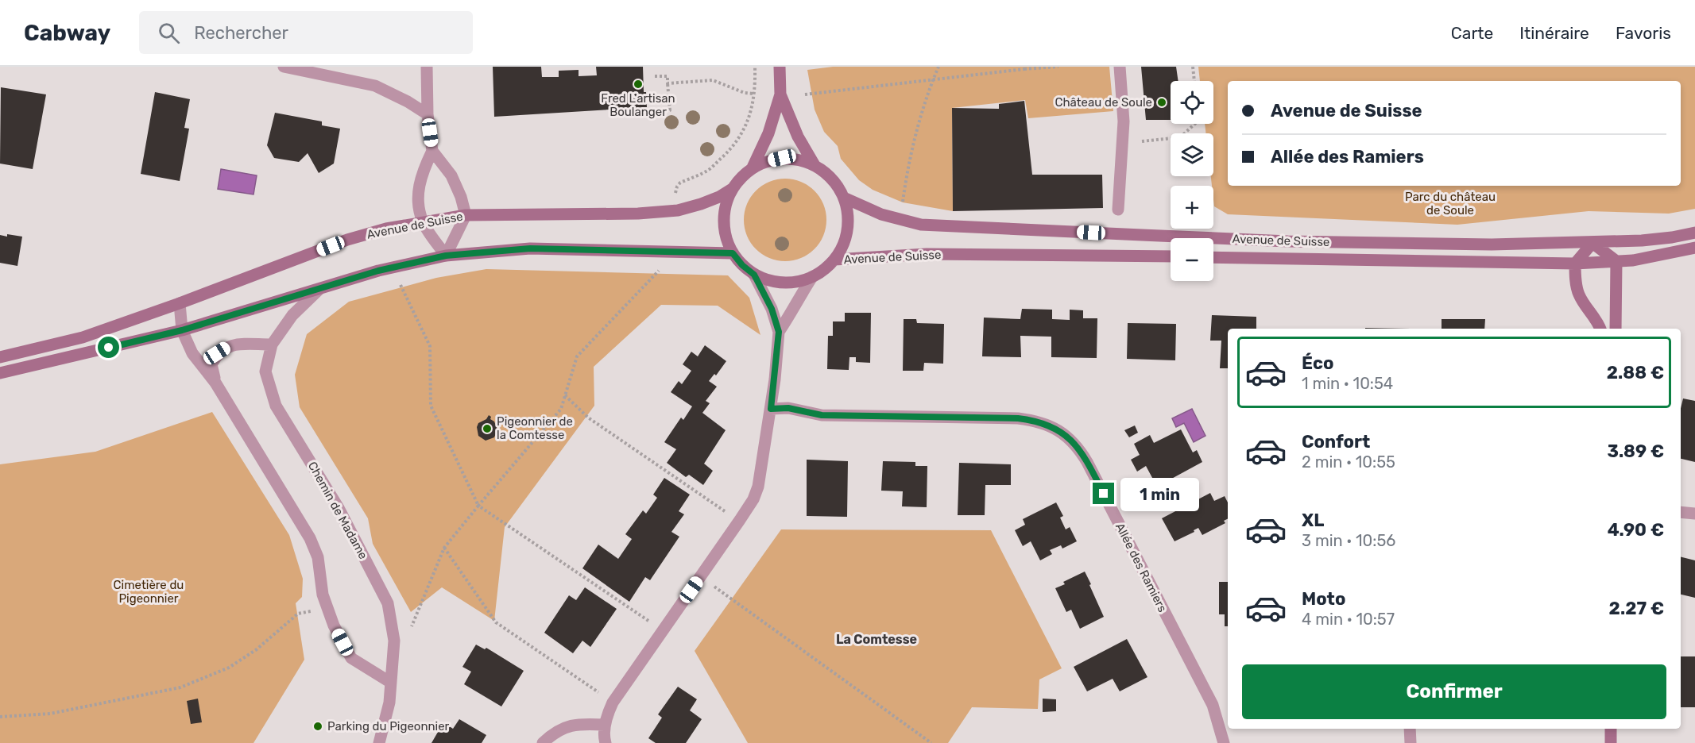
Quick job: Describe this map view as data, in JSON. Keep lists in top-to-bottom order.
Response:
{
  "streets": {
    "street": ["Avenue de Suisse", "Chemin de Madame", "Allée des Ramiers"]
  },
  "districts": ["La Comtesse"],
  "parks": ["Parc du château de Soule", "Cimetière du Pigeonnier"],
  "places": [
    "Fred L'artisan Boulanger",
    "Château de Soule",
    "Pigeonnier de la Comtesse",
    "Parking du Pigeonnier"
  ],
  "page": {
    "header": "Cabway",
    "search": "Rechercher",
    "nav": ["Carte", "Itinéraire", "Favoris"],
    "map_buttons": ["+", "−"],
    "banner": ["Avenue de Suisse", "Allée des Ramiers"],
    "list": [
      {
        "name": "Éco",
        "note": "1 min · 10:54",
        "value": "2.88 €"
      },
      {
        "name": "Confort",
        "note": "2 min · 10:55",
        "value": "3.89 €"
      },
      {
        "name": "XL",
        "note": "3 min · 10:56",
        "value": "4.90 €"
      },
      {
        "name": "Moto",
        "note": "4 min · 10:57",
        "value": "2.27 €"
      }
    ],
    "bubble": "1 min",
    "buttons": "Confirmer"
  }
}
